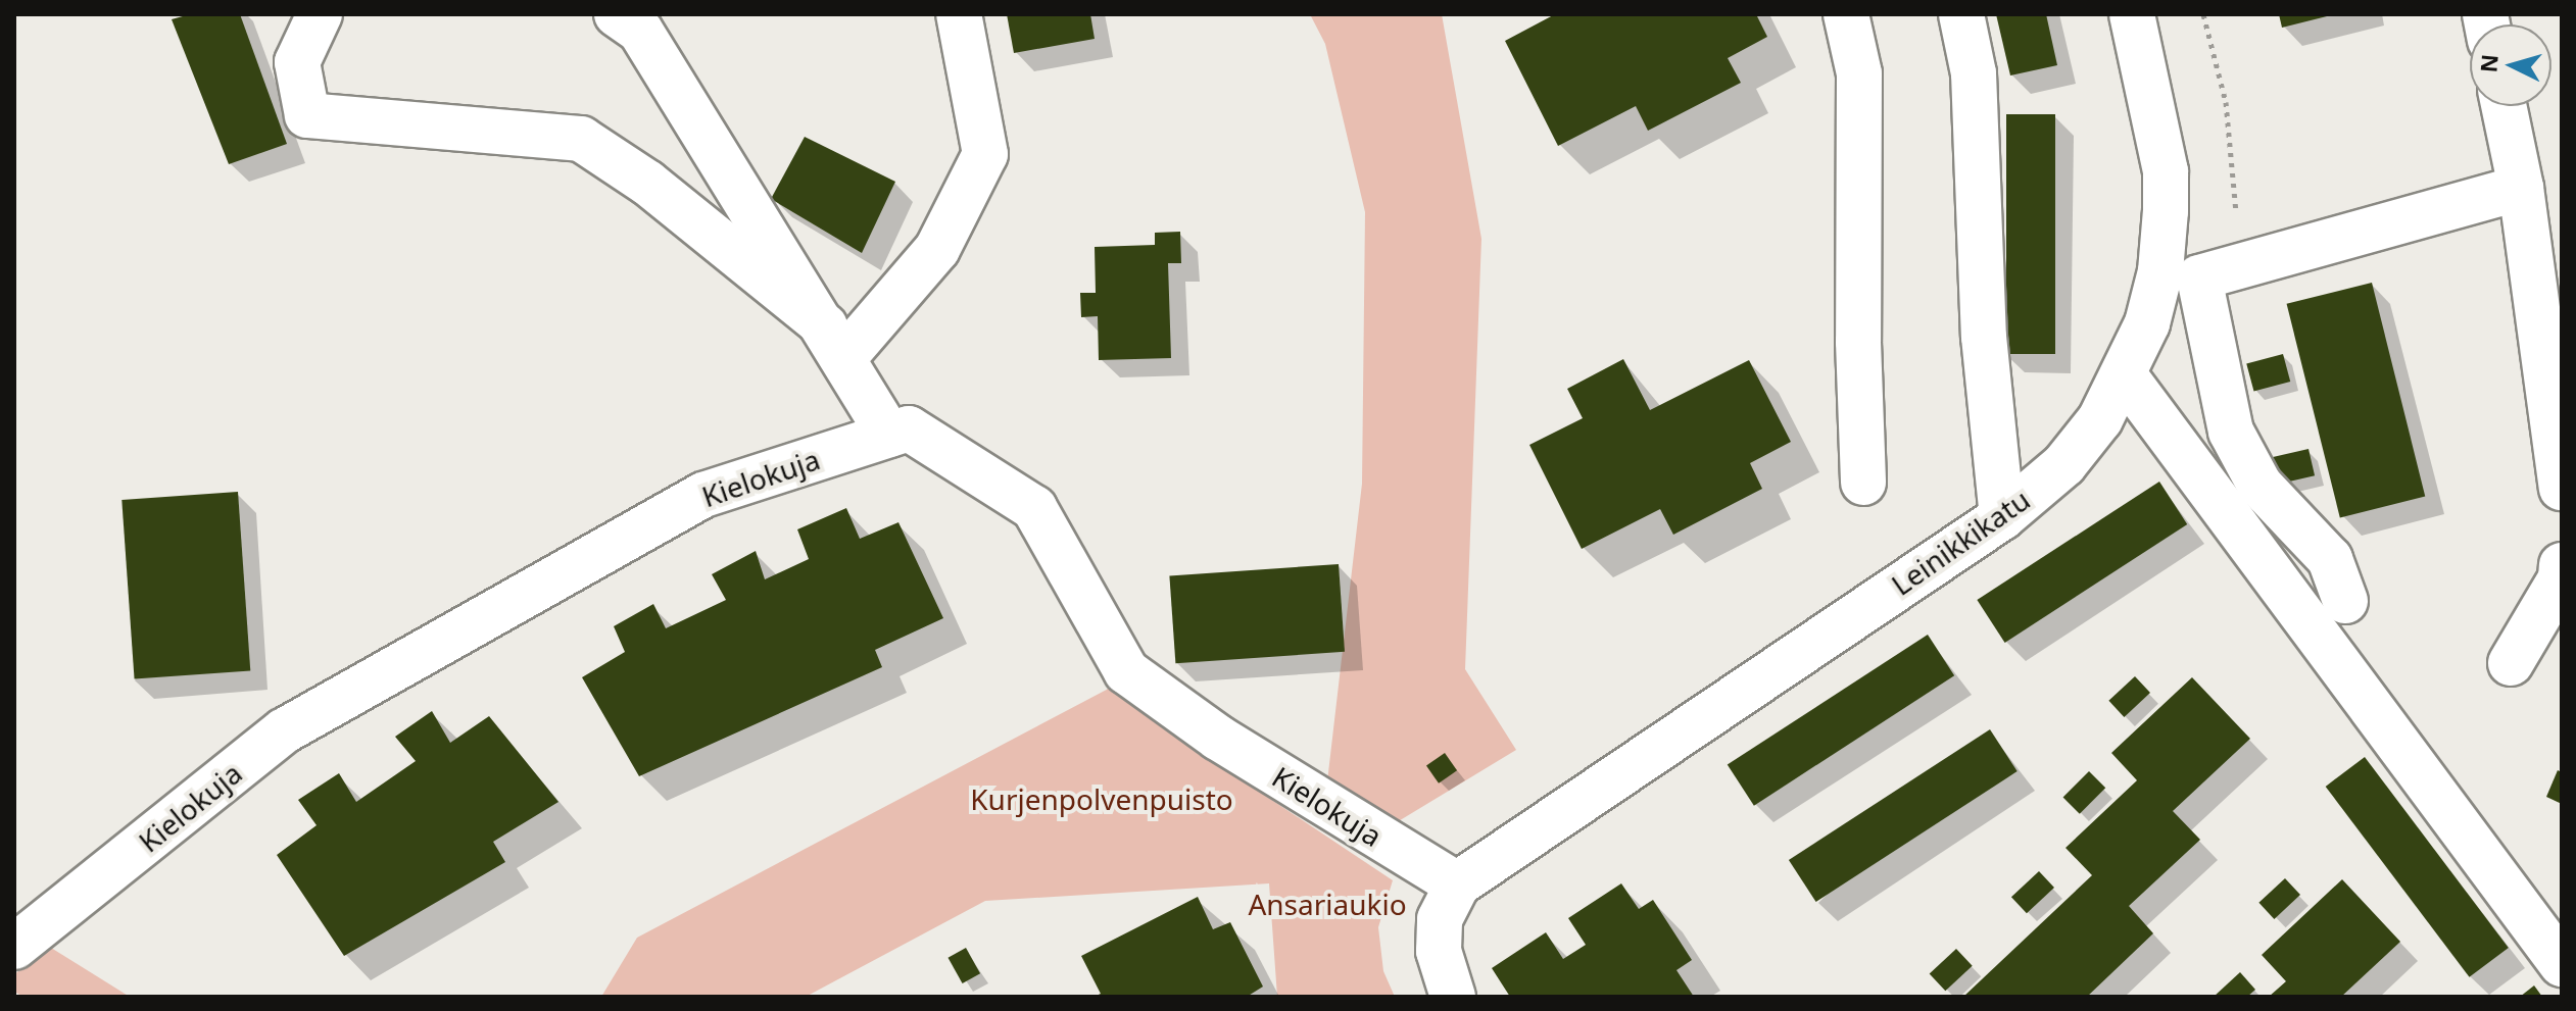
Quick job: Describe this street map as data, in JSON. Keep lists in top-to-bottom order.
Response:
{
  "streets": {
    "street": ["Kielokuja", "Leinikkikatu"]
  },
  "crossings": [
    ["Kielokuja", "Leinikkikatu"]
  ],
  "parks": ["Kurjenpolvenpuisto", "Ansariaukio"],
  "north": "left"
}
